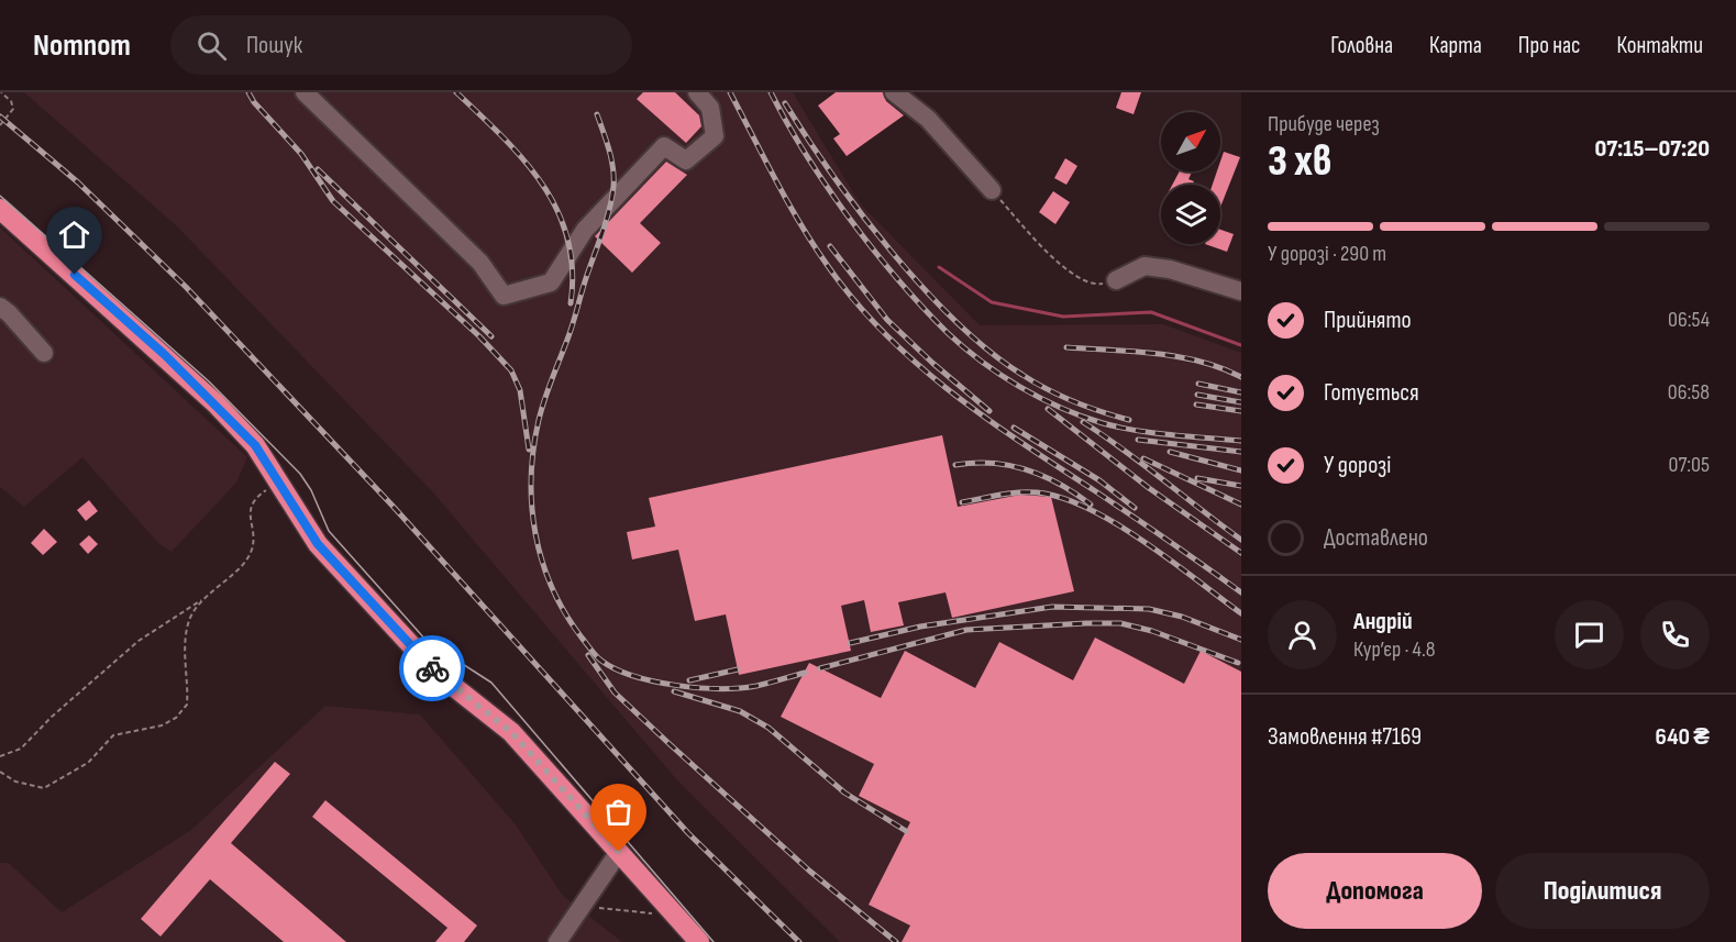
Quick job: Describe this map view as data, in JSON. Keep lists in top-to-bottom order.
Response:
{
  "north": "top right",
  "page": {
    "header": "Nomnom",
    "search": "Пошук",
    "nav": [
      "Головна",
      "Карта",
      "Про нас",
      "Контакти"
    ],
    "heading": ["3 хв", "Прибуде через", "07:15–07:20"],
    "panel": [
      "Андрій",
      "Кур’єр · 4.8",
      "Замовлення #7169",
      "640 ₴"
    ],
    "bar": "У дорозі · 290 m",
    "list": [
      ["Прийнято", "06:54"],
      ["Готується", "06:58"],
      ["У дорозі", "07:05"],
      "Доставлено"
    ],
    "buttons": ["Допомога", "Поділитися"]
  }
}
